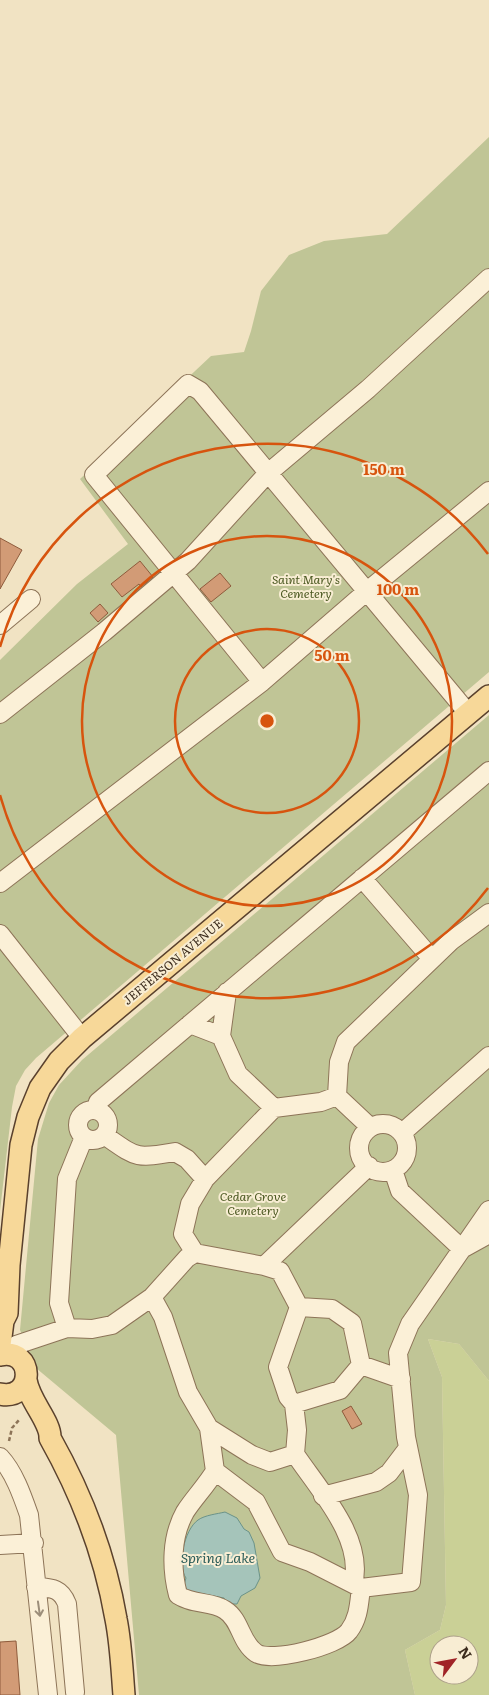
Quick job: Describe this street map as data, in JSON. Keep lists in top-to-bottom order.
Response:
{
  "streets": {
    "main road": ["JEFFERSON AVENUE"]
  },
  "water": ["Spring Lake"],
  "parks": ["Saint Mary's Cemetery", "Cedar Grove Cemetery"],
  "north": "top right",
  "rings": ["150 m", "100 m", "50 m"]
}
